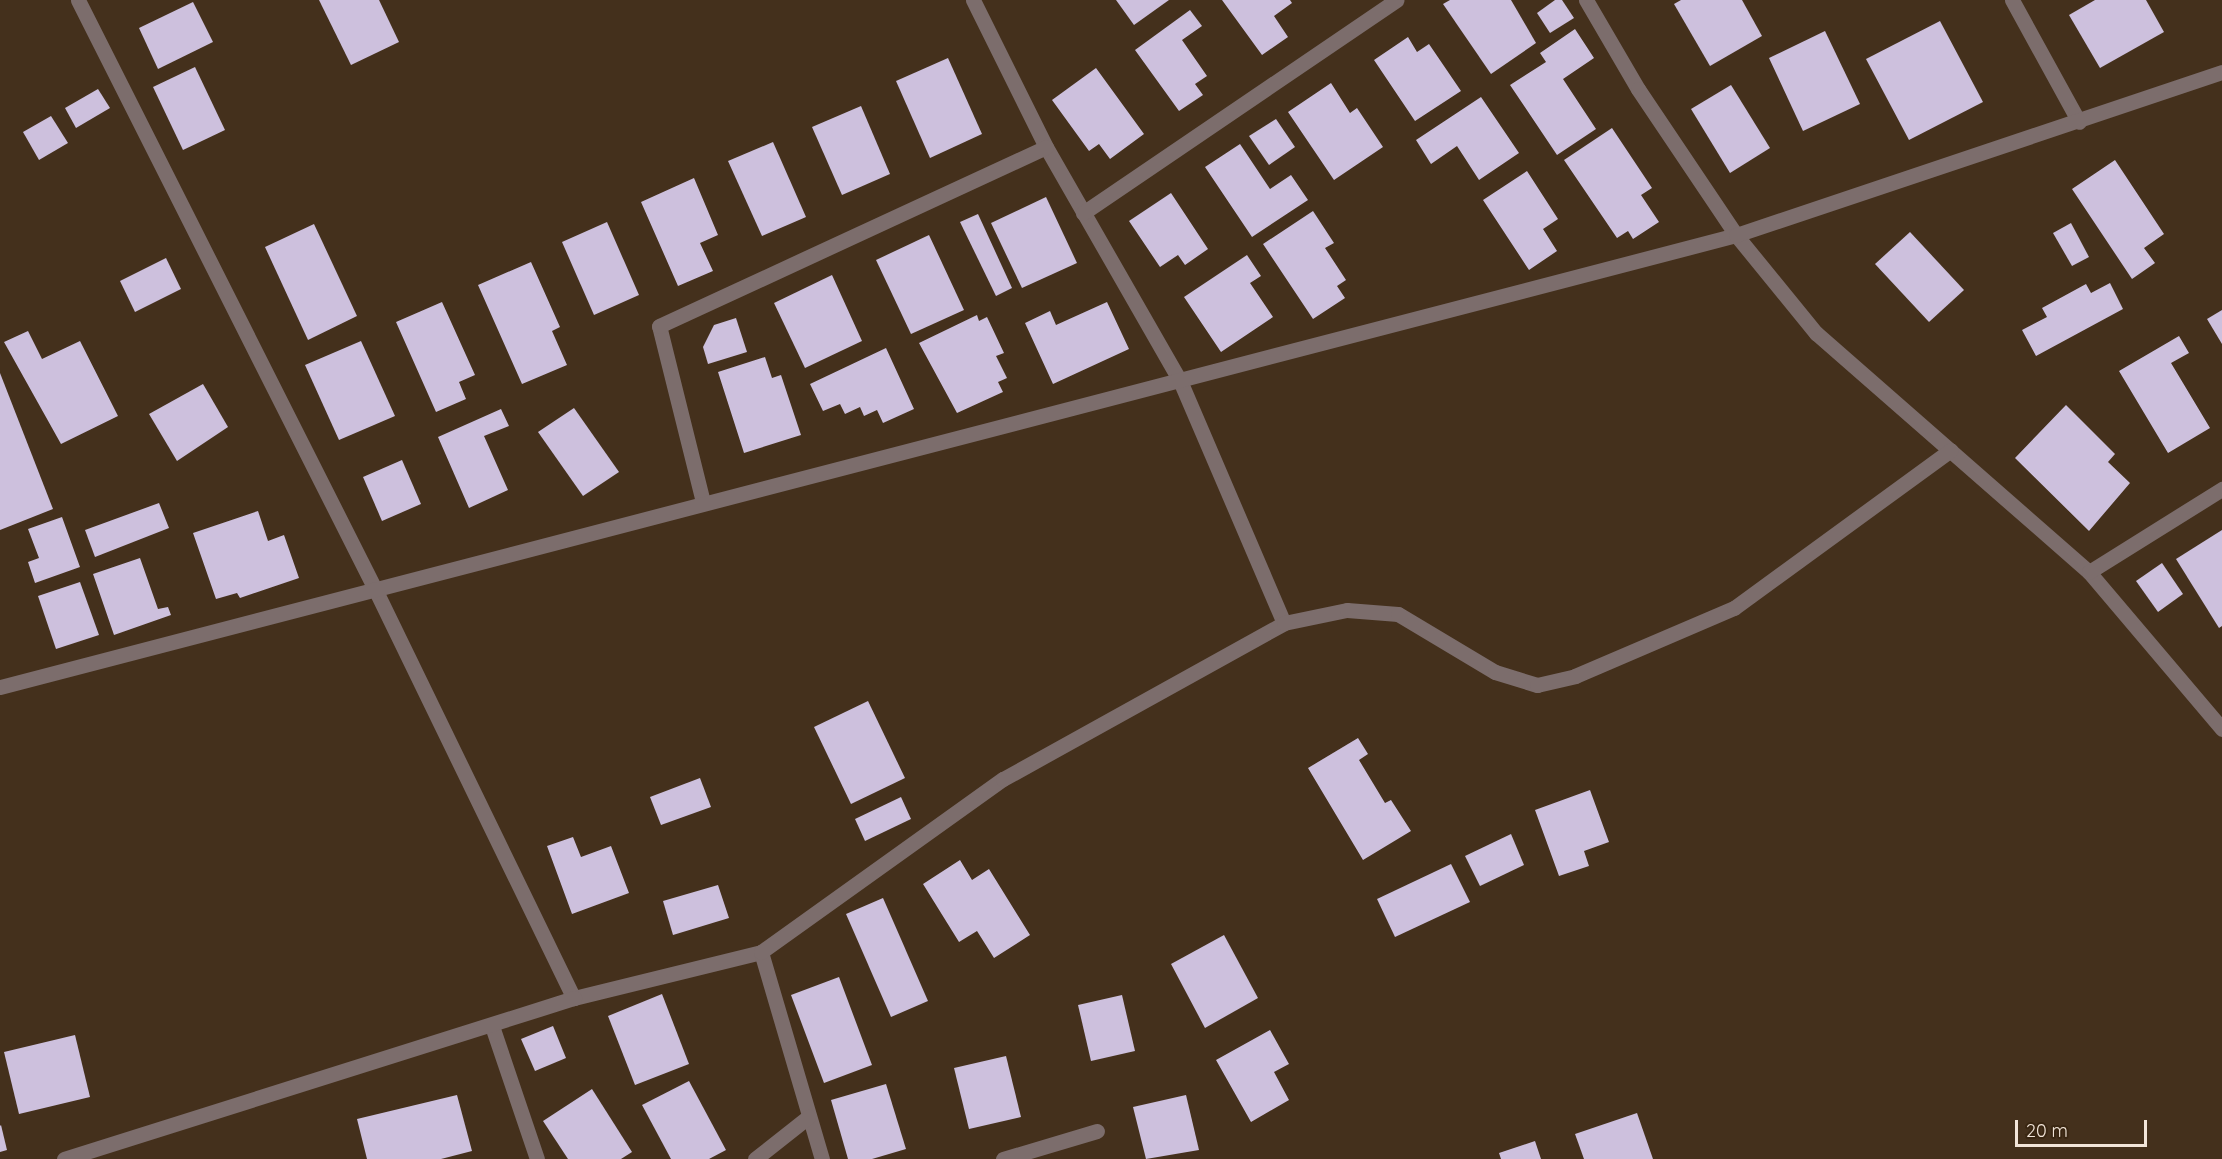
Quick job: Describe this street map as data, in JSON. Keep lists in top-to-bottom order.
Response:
{
  "scale_bar": "20 m"
}
